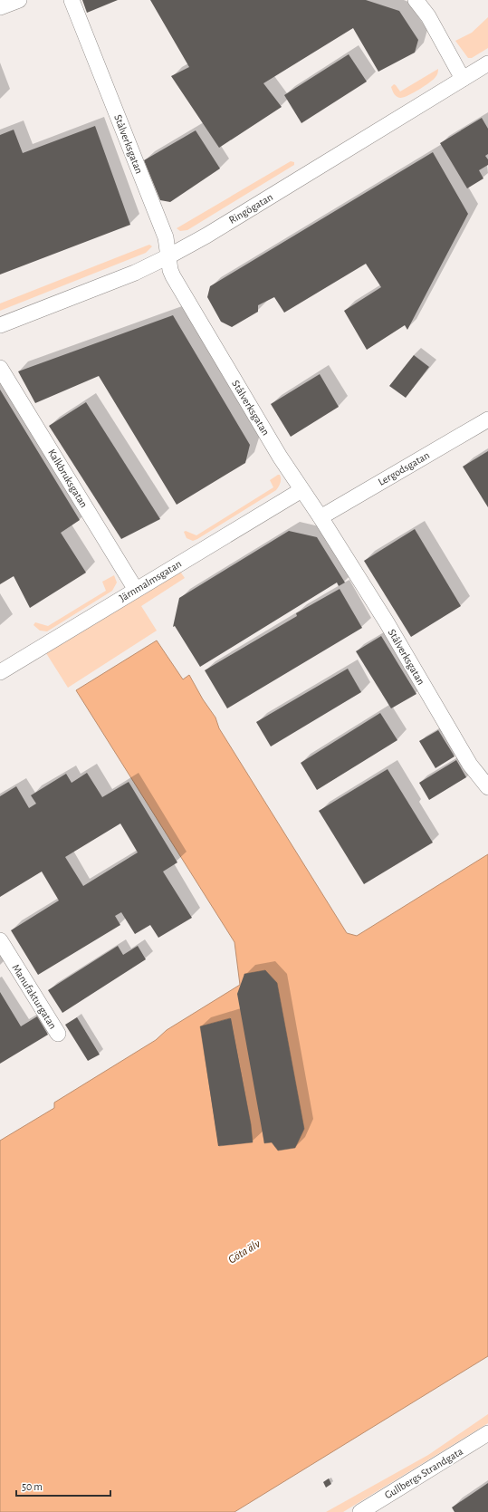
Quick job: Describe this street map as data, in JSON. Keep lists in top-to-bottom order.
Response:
{
  "streets": {
    "street": [
      "Stålverksgatan",
      "Ringögatan",
      "Lergodsgatan",
      "Kalkbruksgatan",
      "Järnmalmsgatan",
      "Manufakturgatan",
      "Gullbergs Strandgata"
    ]
  },
  "crossings": [
    ["Stålverksgatan", "Ringögatan"],
    ["Stålverksgatan", "Lergodsgatan"],
    ["Stålverksgatan", "Järnmalmsgatan"],
    ["Kalkbruksgatan", "Järnmalmsgatan"]
  ],
  "water": ["Göta älv"],
  "scale_bar": "50 m"
}
